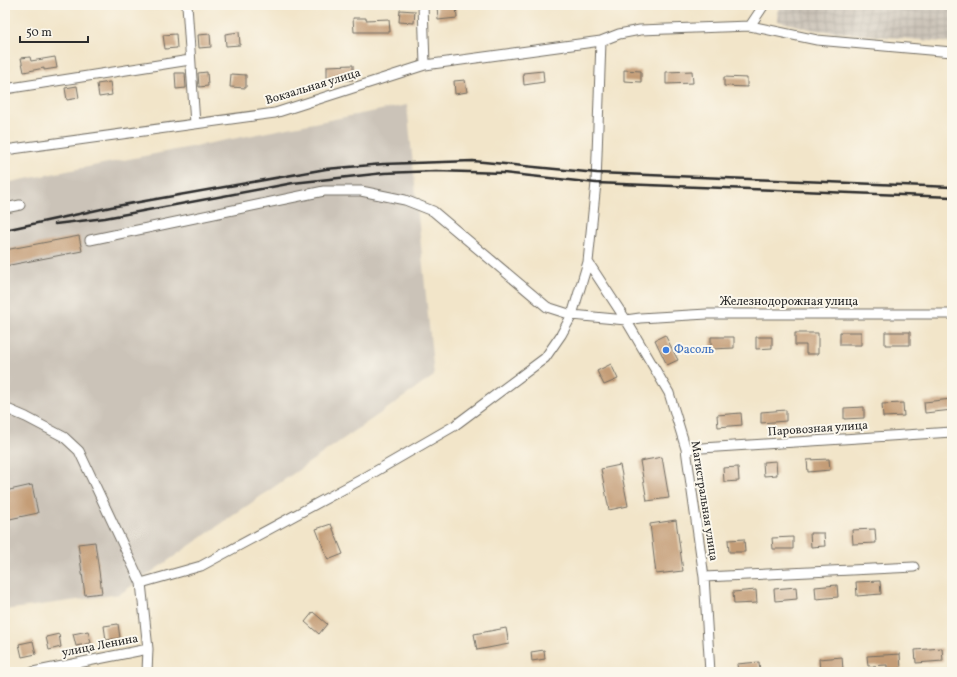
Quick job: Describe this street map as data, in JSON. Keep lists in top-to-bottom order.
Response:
{
  "streets": {
    "street": [
      "Вокзальная улица",
      "Железнодорожная улица",
      "Паровозная улица",
      "Магистральная улица",
      "улица Ленина"
    ]
  },
  "crossings": [
    ["Железнодорожная улица", "Магистральная улица"],
    ["Паровозная улица", "Магистральная улица"]
  ],
  "places": ["Фасоль"],
  "scale_bar": "50 m"
}
